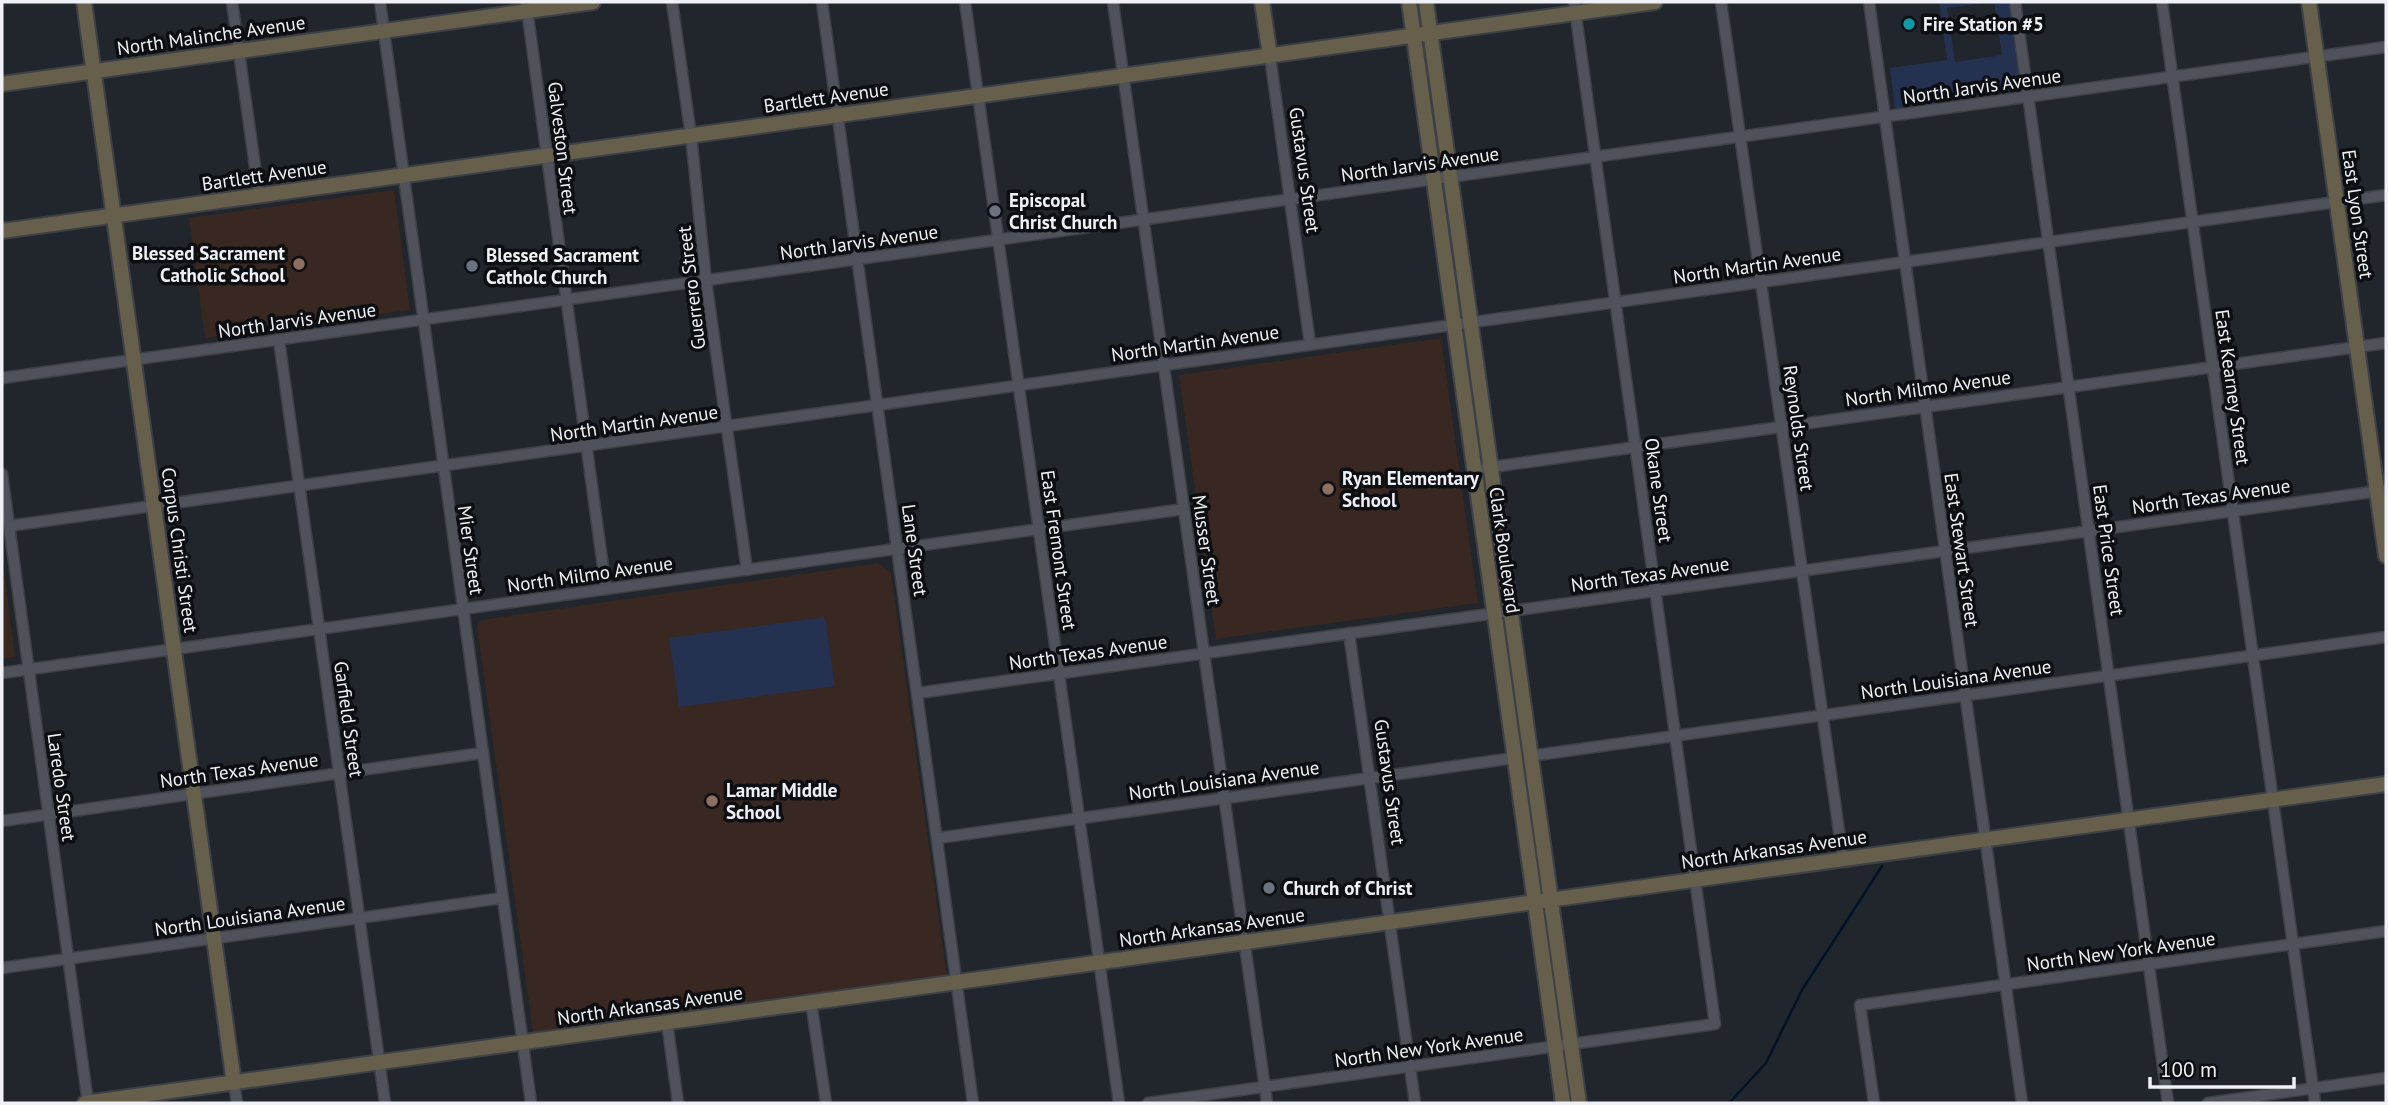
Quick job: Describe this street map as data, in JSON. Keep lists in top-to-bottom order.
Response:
{
  "streets": {
    "main road": [
      "North Malinche Avenue",
      "Bartlett Avenue",
      "Gustavus Street",
      "East Lyon Street",
      "Corpus Christi Street",
      "Clark Boulevard",
      "North Arkansas Avenue"
    ],
    "street": [
      "North Jarvis Avenue",
      "Galveston Street",
      "North Martin Avenue",
      "Guerrero Street",
      "East Kearney Street",
      "North Milmo Avenue",
      "Reynolds Street",
      "Okane Street",
      "North Texas Avenue",
      "Mier Street",
      "Lane Street",
      "East Fremont Street",
      "Musser Street",
      "East Stewart Street",
      "East Price Street",
      "North Louisiana Avenue",
      "Garfield Street",
      "Laredo Street",
      "North New York Avenue"
    ]
  },
  "crossings": [
    ["North Malinche Avenue", "Galveston Street"],
    ["North Malinche Avenue", "Corpus Christi Street"],
    ["North Malinche Avenue", "Mier Street"],
    ["North Jarvis Avenue", "Galveston Street"],
    ["North Jarvis Avenue", "Gustavus Street"],
    ["North Jarvis Avenue", "East Lyon Street"],
    ["North Jarvis Avenue", "Guerrero Street"],
    ["North Jarvis Avenue", "East Kearney Street"],
    ["North Jarvis Avenue", "Reynolds Street"],
    ["North Jarvis Avenue", "Okane Street"],
    ["North Jarvis Avenue", "Corpus Christi Street"],
    ["North Jarvis Avenue", "Mier Street"],
    ["North Jarvis Avenue", "Lane Street"],
    ["North Jarvis Avenue", "East Fremont Street"],
    ["North Jarvis Avenue", "Musser Street"],
    ["North Jarvis Avenue", "Clark Boulevard"],
    ["North Jarvis Avenue", "East Stewart Street"],
    ["North Jarvis Avenue", "East Price Street"],
    ["North Jarvis Avenue", "Garfield Street"],
    ["Bartlett Avenue", "Galveston Street"],
    ["Bartlett Avenue", "Gustavus Street"],
    ["Bartlett Avenue", "Guerrero Street"],
    ["Bartlett Avenue", "Okane Street"],
    ["Bartlett Avenue", "Corpus Christi Street"],
    ["Bartlett Avenue", "Mier Street"],
    ["Bartlett Avenue", "Lane Street"],
    ["Bartlett Avenue", "East Fremont Street"],
    ["Bartlett Avenue", "Musser Street"],
    ["Bartlett Avenue", "Clark Boulevard"],
    ["Galveston Street", "North Martin Avenue"],
    ["Galveston Street", "North Milmo Avenue"],
    ["Gustavus Street", "North Martin Avenue"],
    ["Gustavus Street", "North Texas Avenue"],
    ["Gustavus Street", "North Louisiana Avenue"],
    ["Gustavus Street", "North Arkansas Avenue"],
    ["Gustavus Street", "North New York Avenue"],
    ["East Lyon Street", "North Martin Avenue"],
    ["East Lyon Street", "North Milmo Avenue"],
    ["East Lyon Street", "North Texas Avenue"],
    ["North Martin Avenue", "Guerrero Street"],
    ["North Martin Avenue", "East Kearney Street"],
    ["North Martin Avenue", "Reynolds Street"],
    ["North Martin Avenue", "Okane Street"],
    ["North Martin Avenue", "Corpus Christi Street"],
    ["North Martin Avenue", "Mier Street"],
    ["North Martin Avenue", "Lane Street"],
    ["North Martin Avenue", "East Fremont Street"],
    ["North Martin Avenue", "Musser Street"],
    ["North Martin Avenue", "Clark Boulevard"],
    ["North Martin Avenue", "East Stewart Street"],
    ["North Martin Avenue", "East Price Street"],
    ["North Martin Avenue", "Garfield Street"],
    ["North Martin Avenue", "Laredo Street"],
    ["Guerrero Street", "North Milmo Avenue"],
    ["East Kearney Street", "North Milmo Avenue"],
    ["East Kearney Street", "North Texas Avenue"],
    ["East Kearney Street", "North Louisiana Avenue"],
    ["East Kearney Street", "North Arkansas Avenue"],
    ["East Kearney Street", "North New York Avenue"],
    ["North Milmo Avenue", "Reynolds Street"],
    ["North Milmo Avenue", "Okane Street"],
    ["North Milmo Avenue", "Corpus Christi Street"],
    ["North Milmo Avenue", "Mier Street"],
    ["North Milmo Avenue", "Lane Street"],
    ["North Milmo Avenue", "East Fremont Street"],
    ["North Milmo Avenue", "Musser Street"],
    ["North Milmo Avenue", "Clark Boulevard"],
    ["North Milmo Avenue", "East Stewart Street"],
    ["North Milmo Avenue", "East Price Street"],
    ["North Milmo Avenue", "Garfield Street"],
    ["North Milmo Avenue", "Laredo Street"],
    ["Reynolds Street", "North Texas Avenue"],
    ["Reynolds Street", "North Louisiana Avenue"],
    ["Reynolds Street", "North Arkansas Avenue"],
    ["Okane Street", "North Texas Avenue"],
    ["Okane Street", "North Louisiana Avenue"],
    ["Okane Street", "North Arkansas Avenue"],
    ["Okane Street", "North New York Avenue"],
    ["North Texas Avenue", "Corpus Christi Street"],
    ["North Texas Avenue", "Mier Street"],
    ["North Texas Avenue", "Lane Street"],
    ["North Texas Avenue", "East Fremont Street"],
    ["North Texas Avenue", "Musser Street"],
    ["North Texas Avenue", "Clark Boulevard"],
    ["North Texas Avenue", "East Stewart Street"],
    ["North Texas Avenue", "East Price Street"],
    ["North Texas Avenue", "Garfield Street"],
    ["North Texas Avenue", "Laredo Street"],
    ["Corpus Christi Street", "North Louisiana Avenue"],
    ["Corpus Christi Street", "North Arkansas Avenue"],
    ["Mier Street", "North Louisiana Avenue"],
    ["Mier Street", "North Arkansas Avenue"],
    ["Lane Street", "North Louisiana Avenue"],
    ["Lane Street", "North Arkansas Avenue"],
    ["East Fremont Street", "North Louisiana Avenue"],
    ["East Fremont Street", "North Arkansas Avenue"],
    ["Musser Street", "North Louisiana Avenue"],
    ["Musser Street", "North Arkansas Avenue"],
    ["Musser Street", "North New York Avenue"],
    ["Clark Boulevard", "North Louisiana Avenue"],
    ["Clark Boulevard", "North Arkansas Avenue"],
    ["Clark Boulevard", "North New York Avenue"],
    ["East Stewart Street", "North Louisiana Avenue"],
    ["East Stewart Street", "North Arkansas Avenue"],
    ["East Stewart Street", "North New York Avenue"],
    ["East Price Street", "North Louisiana Avenue"],
    ["East Price Street", "North Arkansas Avenue"],
    ["East Price Street", "North New York Avenue"],
    ["North Louisiana Avenue", "Garfield Street"],
    ["North Louisiana Avenue", "Laredo Street"],
    ["Garfield Street", "North Arkansas Avenue"],
    ["Laredo Street", "North Arkansas Avenue"]
  ],
  "places": [
    "Fire Station #5",
    "Episcopal Christ Church",
    "Blessed Sacrament Catholic School",
    "Blessed Sacrament Catholc Church",
    "Ryan Elementary School",
    "Lamar Middle School",
    "Church of Christ"
  ],
  "scale_bar": "100 m"
}
